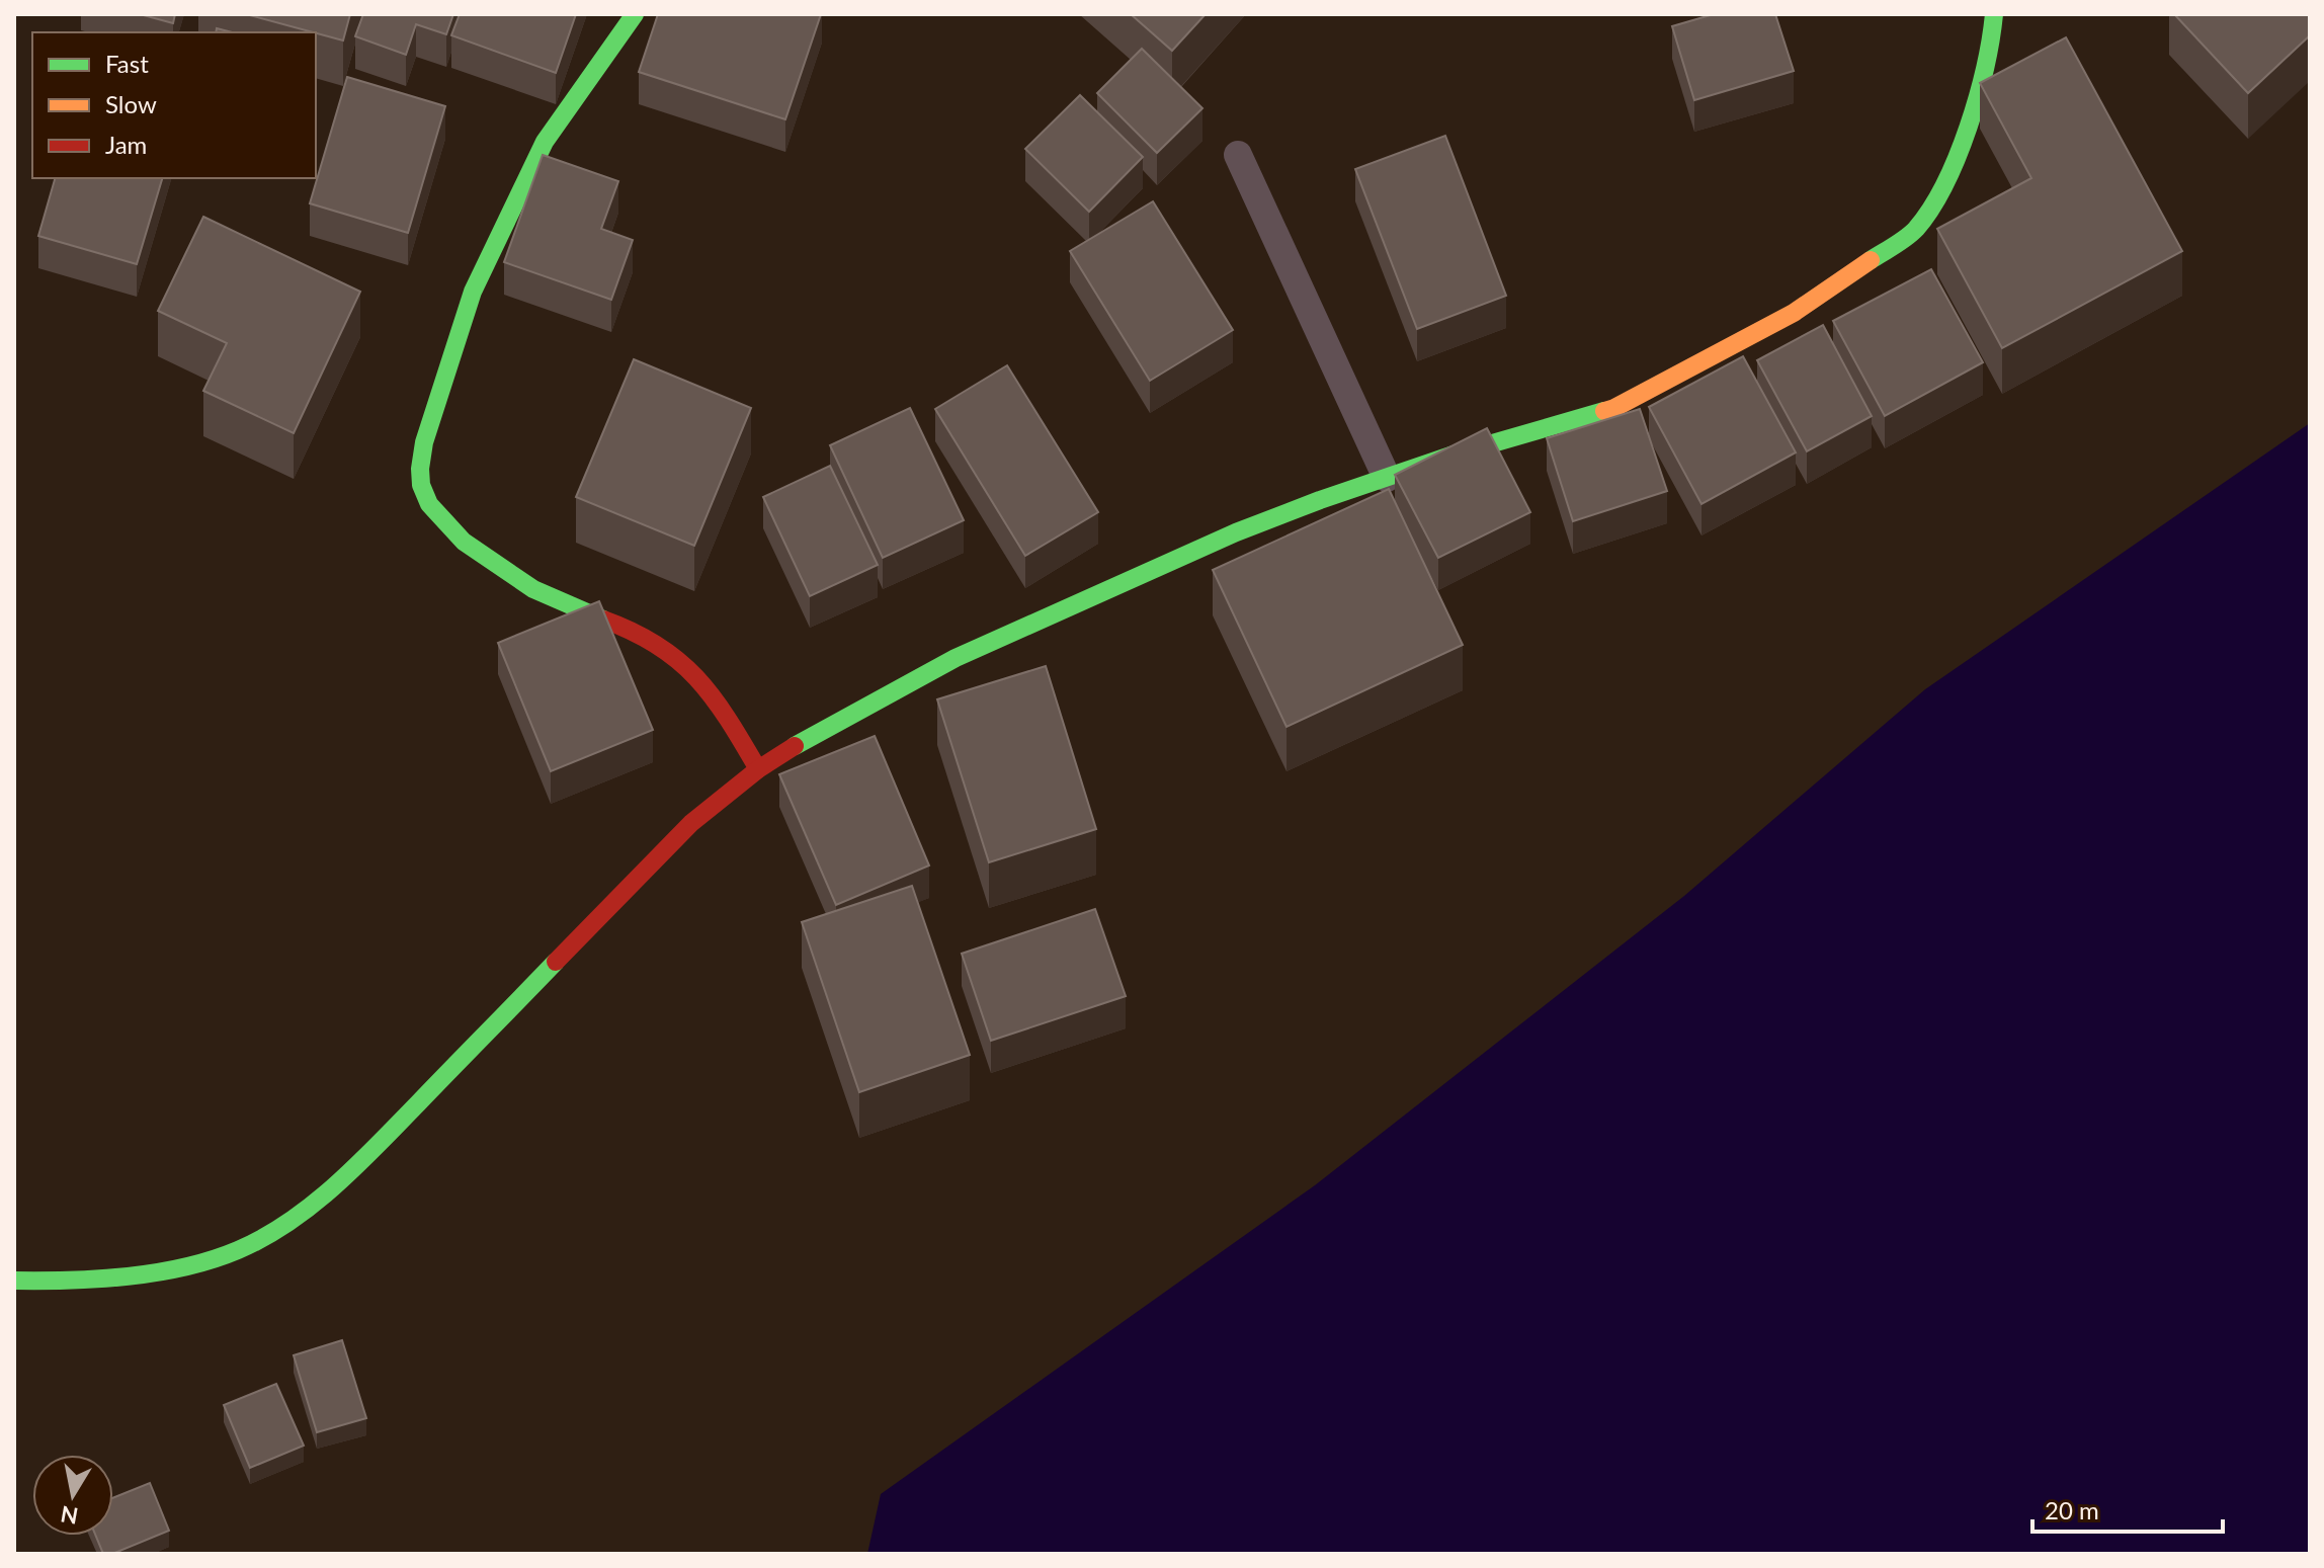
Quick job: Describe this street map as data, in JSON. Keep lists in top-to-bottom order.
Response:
{
  "legend": ["Fast", "Slow", "Jam"],
  "scale_bar": "20 m",
  "north": "bottom"
}
